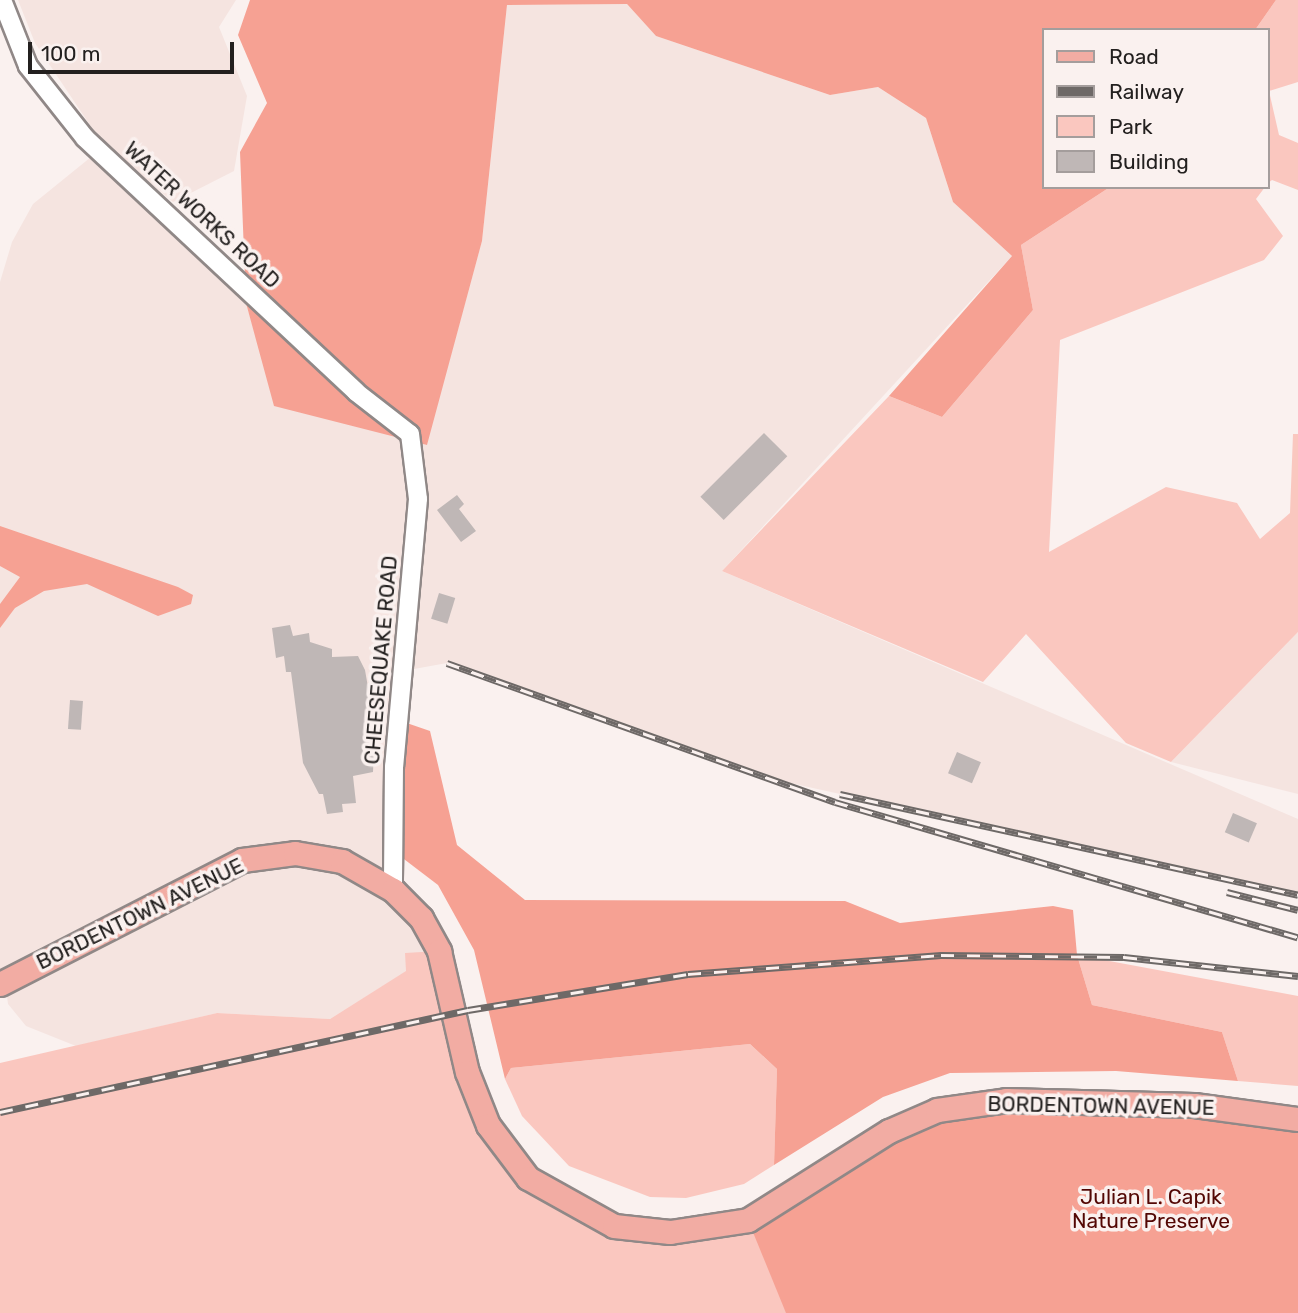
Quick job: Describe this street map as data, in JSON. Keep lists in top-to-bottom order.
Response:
{
  "streets": {
    "main road": ["BORDENTOWN AVENUE"],
    "street": ["WATER WORKS ROAD", "CHEESEQUAKE ROAD"]
  },
  "crossings": [
    ["WATER WORKS ROAD", "CHEESEQUAKE ROAD"],
    ["CHEESEQUAKE ROAD", "BORDENTOWN AVENUE"]
  ],
  "parks": ["Julian L. Capik Nature Preserve"],
  "legend": [
    "Road",
    "Railway",
    "Park",
    "Building"
  ],
  "scale_bar": "100 m"
}
